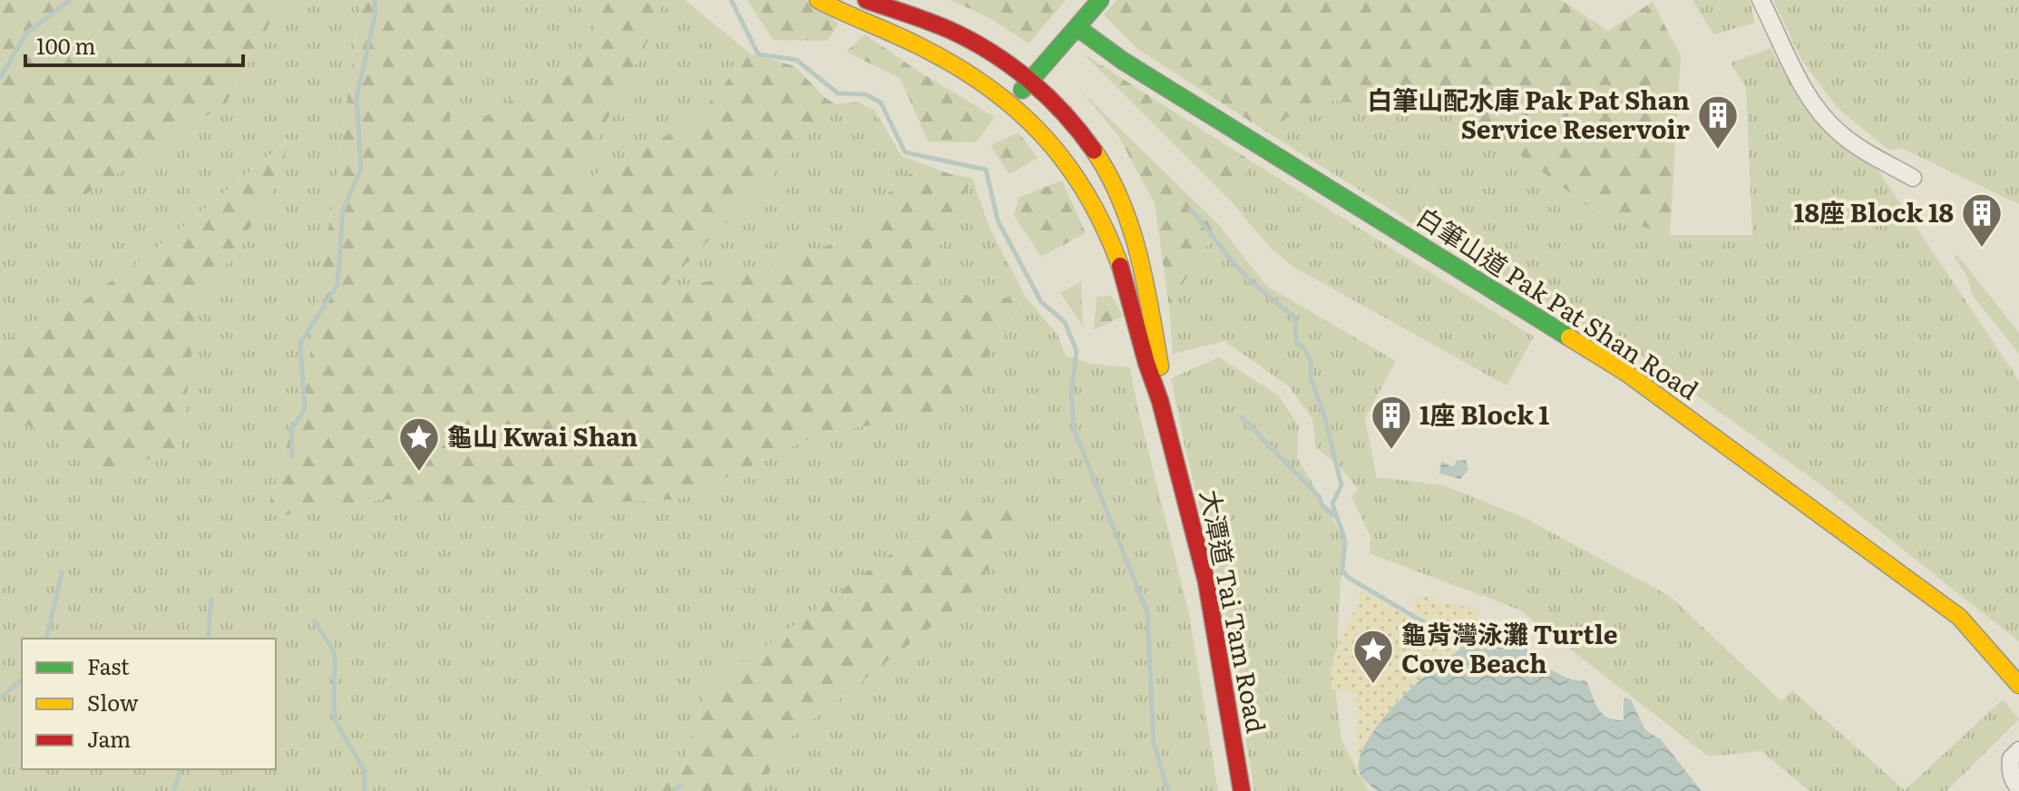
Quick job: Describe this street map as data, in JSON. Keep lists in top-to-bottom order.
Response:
{
  "streets": {
    "main road": ["白筆山道 Pak Pat Shan Road", "大潭道 Tai Tam Road"]
  },
  "places": {
    "building": ["白筆山配水庫 Pak Pat Shan Service Reservoir", "18座 Block 18", "1座 Block 1"],
    "place": ["龜山 Kwai Shan", "龜背灣泳灘 Turtle Cove Beach"]
  },
  "legend": ["Fast", "Slow", "Jam"],
  "scale_bar": "100 m"
}
